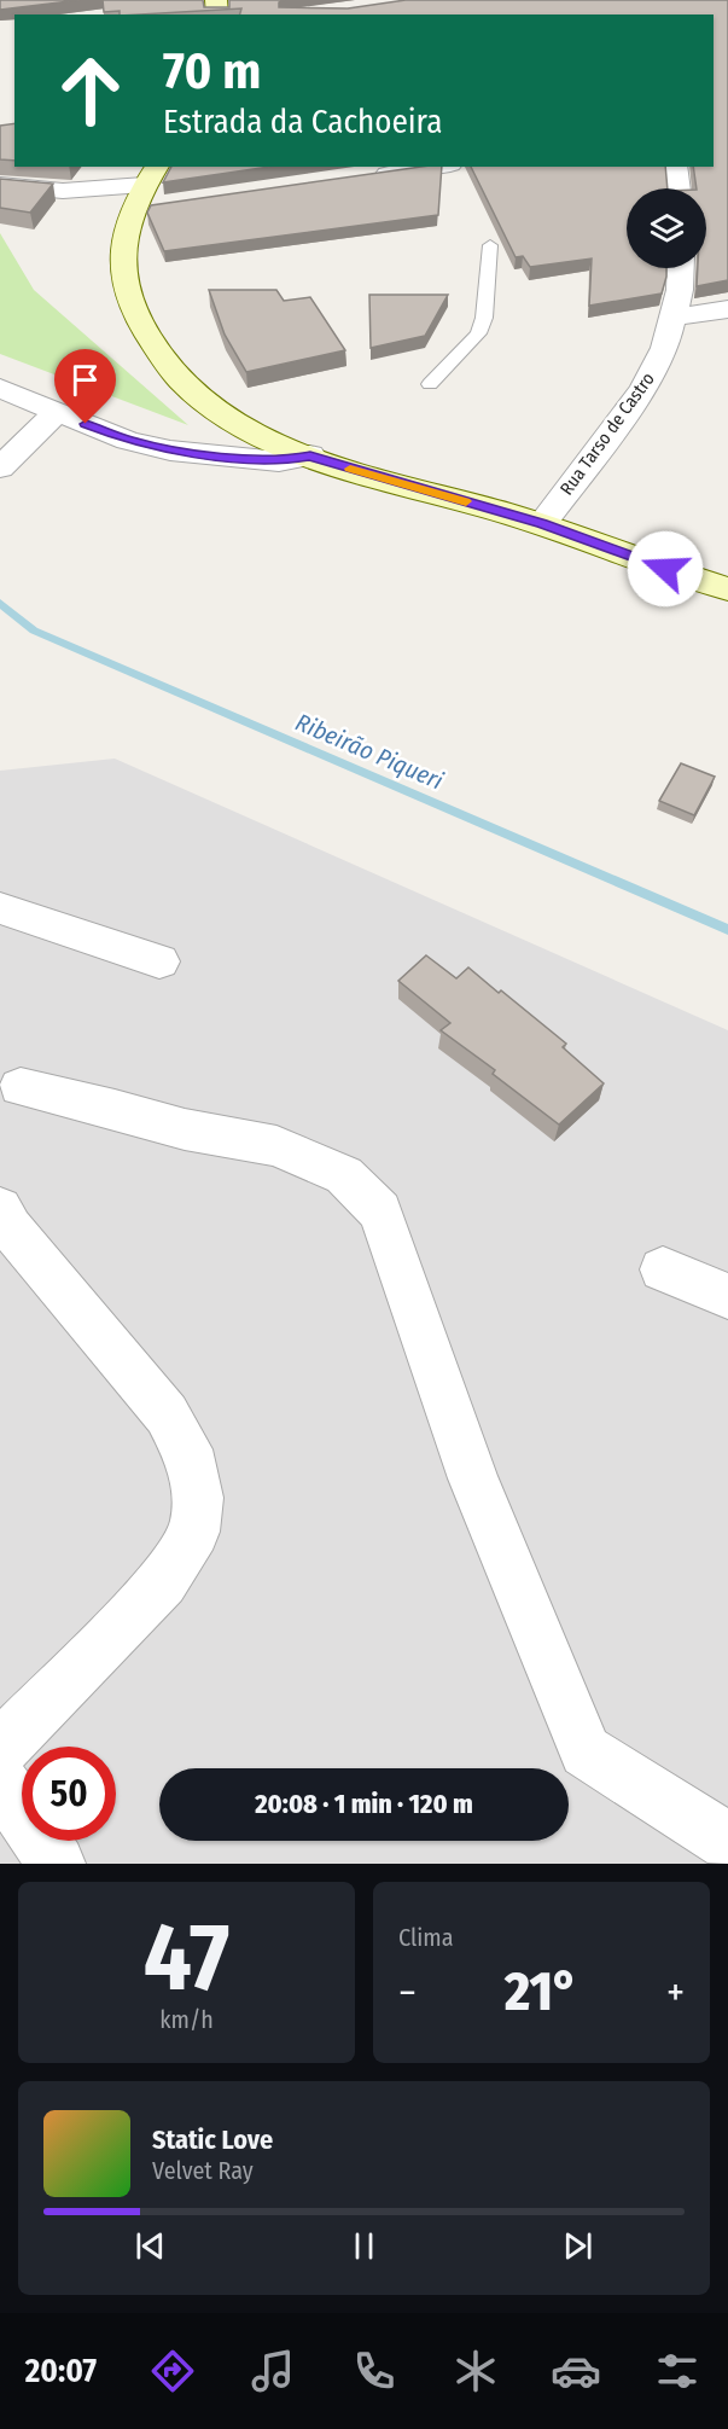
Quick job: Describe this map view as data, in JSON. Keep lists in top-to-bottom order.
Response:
{
  "streets": {
    "street": ["Rua Tarso de Castro"]
  },
  "water": ["Ribeirão Piqueri"],
  "page": {
    "turn": ["70 m", "Estrada da Cachoeira"],
    "limit": "50",
    "trip": "20:08 · 1 min · 120 m",
    "tile": [
      ["47", "km/h"],
      "Clima"
    ],
    "heat": ["−", "21°", "+"],
    "song": ["Static Love", "Velvet Ray"],
    "tabs": "20:07"
  }
}
